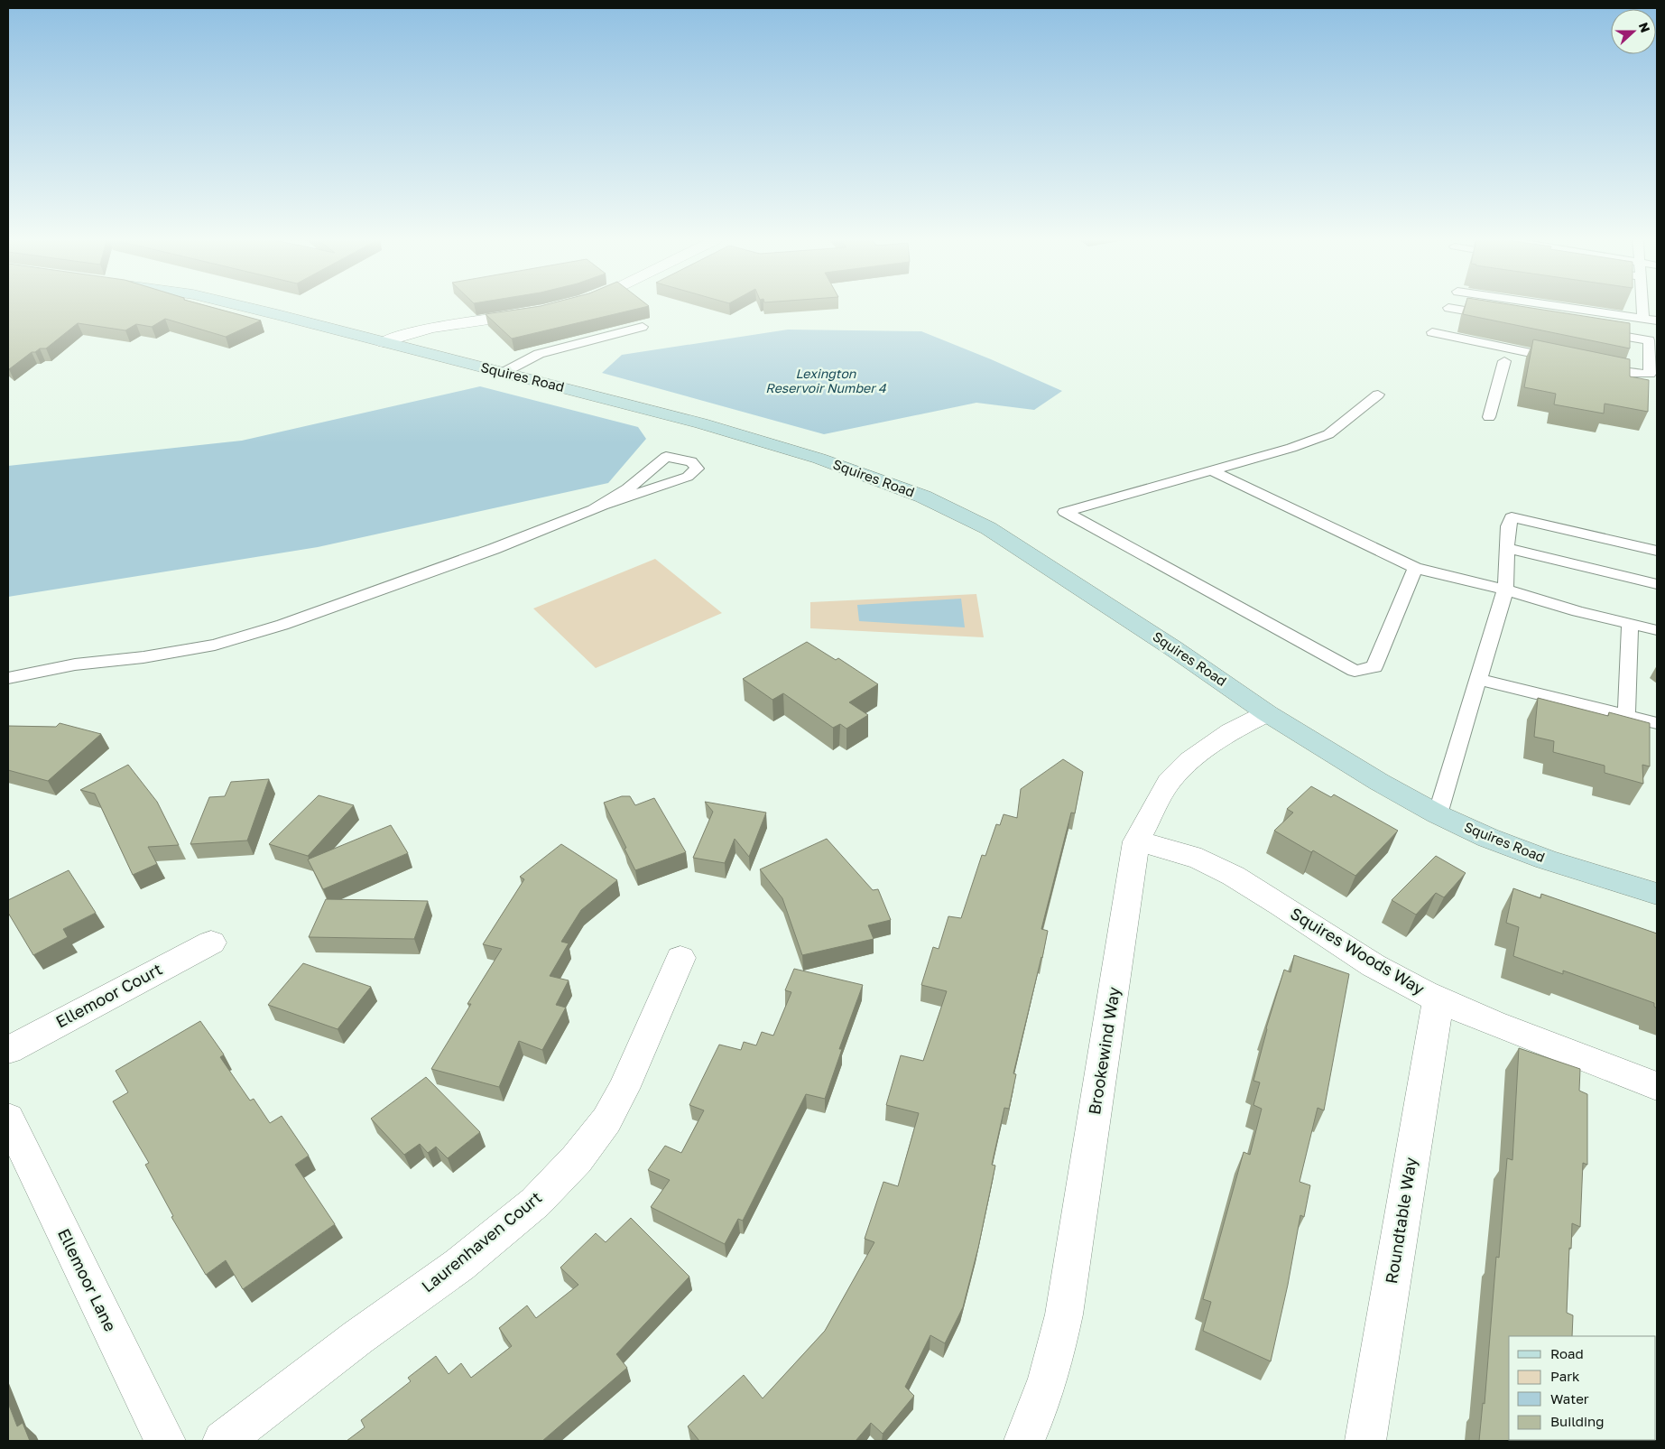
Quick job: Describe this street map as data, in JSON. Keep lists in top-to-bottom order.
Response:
{
  "streets": {
    "street": [
      "Squires Road",
      "Squires Woods Way",
      "Ellemoor Court",
      "Brookewind Way",
      "Roundtable Way",
      "Laurenhaven Court",
      "Ellemoor Lane"
    ]
  },
  "crossings": [
    ["Squires Road", "Brookewind Way"],
    ["Squires Woods Way", "Brookewind Way"],
    ["Squires Woods Way", "Roundtable Way"]
  ],
  "water": ["Lexington Reservoir Number 4"],
  "legend": [
    "Road",
    "Park",
    "Water",
    "Building"
  ],
  "north": "right"
}
